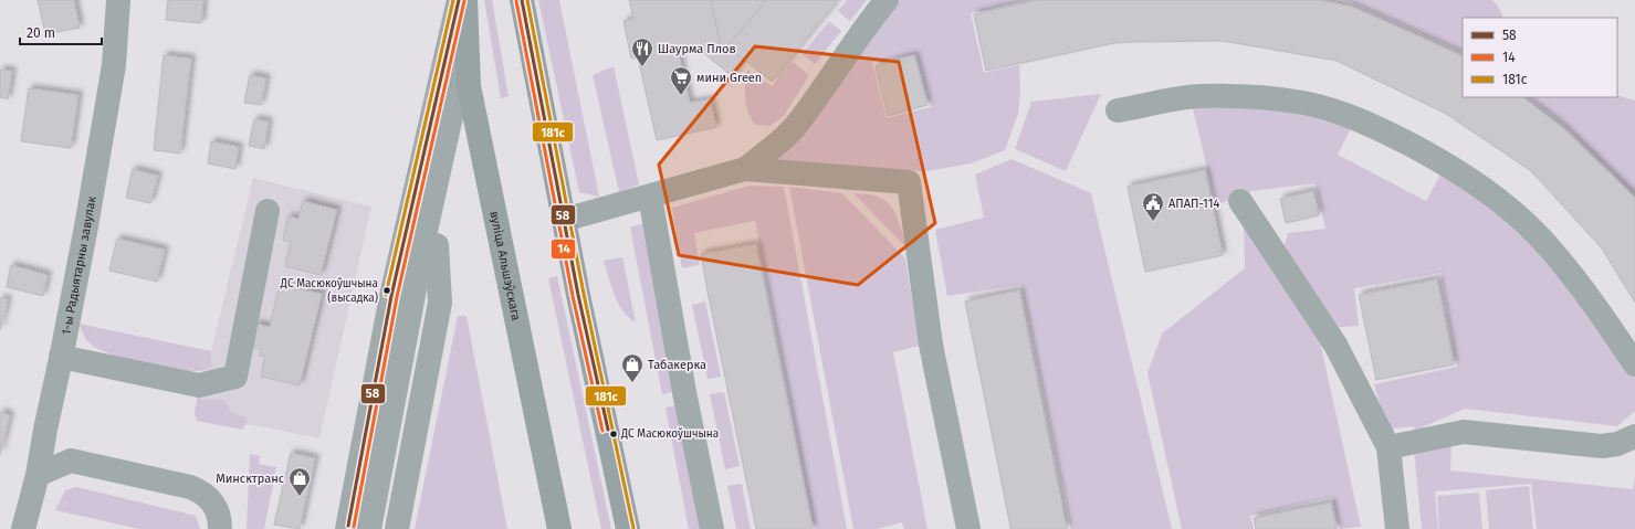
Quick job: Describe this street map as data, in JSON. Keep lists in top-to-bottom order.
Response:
{
  "streets": {
    "main road": ["вуліца Альшэўскага"],
    "street": ["1-ы Радыятарны завулак"]
  },
  "places": {
    "restaurant": ["Шаурма Плов"],
    "supermarket": ["мини Green"],
    "public building": ["АПАП-114"],
    "other": ["ДС Масюкоўшчына (высадка)", "ДС Масюкоўшчына"],
    "shop": ["Табакерка", "Минсктранс"]
  },
  "lines": ["transit line 58", "transit line 181с", "transit line 14"],
  "legend": ["58", "14", "181с"],
  "scale_bar": "20 m"
}
